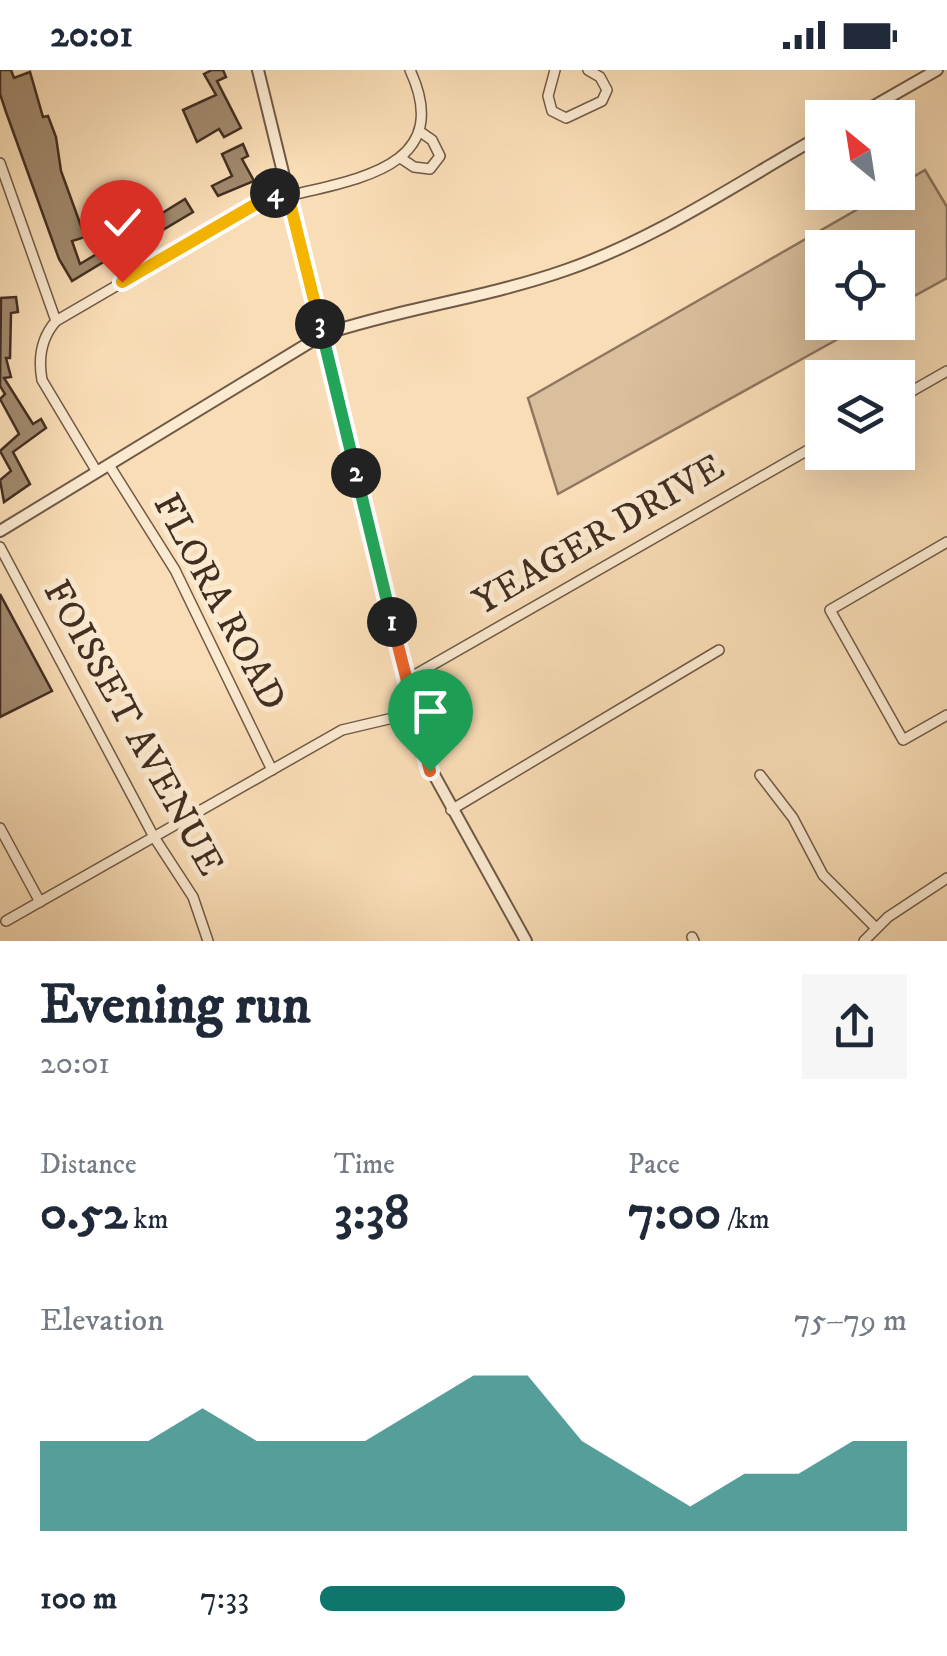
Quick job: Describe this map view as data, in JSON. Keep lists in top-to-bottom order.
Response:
{
  "streets": {
    "street": ["YEAGER DRIVE", "FLORA ROAD", "FOISSET AVENUE"]
  },
  "north": "top left",
  "page": {
    "status": "20:01",
    "pins": [
      "4",
      "3",
      "2",
      "1"
    ],
    "heading": ["Evening run", "20:01"],
    "stats": [
      ["Distance", "0.52 km"],
      ["Time", "3:38"],
      ["Pace", "7:00 /km"]
    ],
    "chart": ["Elevation", "75–79 m"],
    "list": [
      {
        "name": "100 m",
        "note": "7:33"
      }
    ]
  }
}
